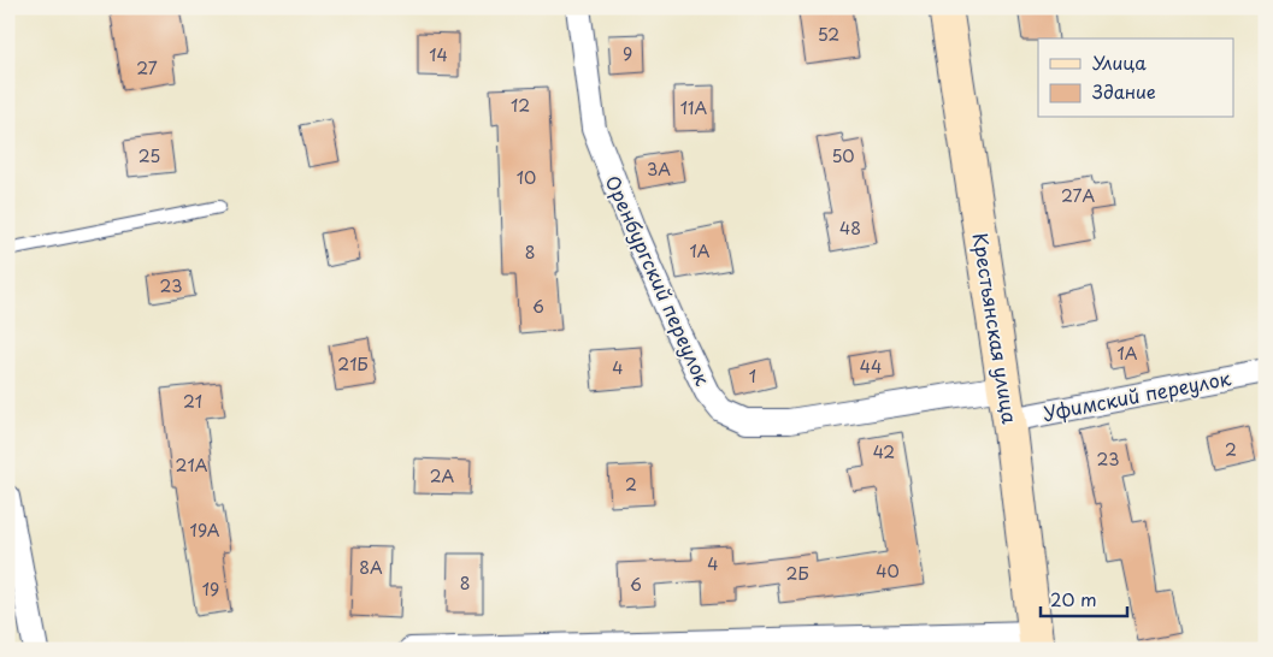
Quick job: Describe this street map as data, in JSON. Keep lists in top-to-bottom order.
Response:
{
  "streets": {
    "street": ["Оренбургский переулок", "Крестьянская улица", "Уфимский переулок"]
  },
  "crossings": [
    ["Оренбургский переулок", "Крестьянская улица"],
    ["Крестьянская улица", "Уфимский переулок"]
  ],
  "house_numbers": [
    "52",
    "9",
    "14",
    "27",
    "12",
    "11А",
    "25",
    "50",
    "3А",
    "10",
    "27А",
    "48",
    "1А",
    "8",
    "23",
    "6",
    "1А",
    "21Б",
    "44",
    "4",
    "1",
    "21",
    "2",
    "42",
    "23",
    "21А",
    "2А",
    "2",
    "19А",
    "4",
    "8А",
    "40",
    "2Б",
    "8",
    "6",
    "19"
  ],
  "legend": ["Улица", "Здание"],
  "scale_bar": "20 m"
}
